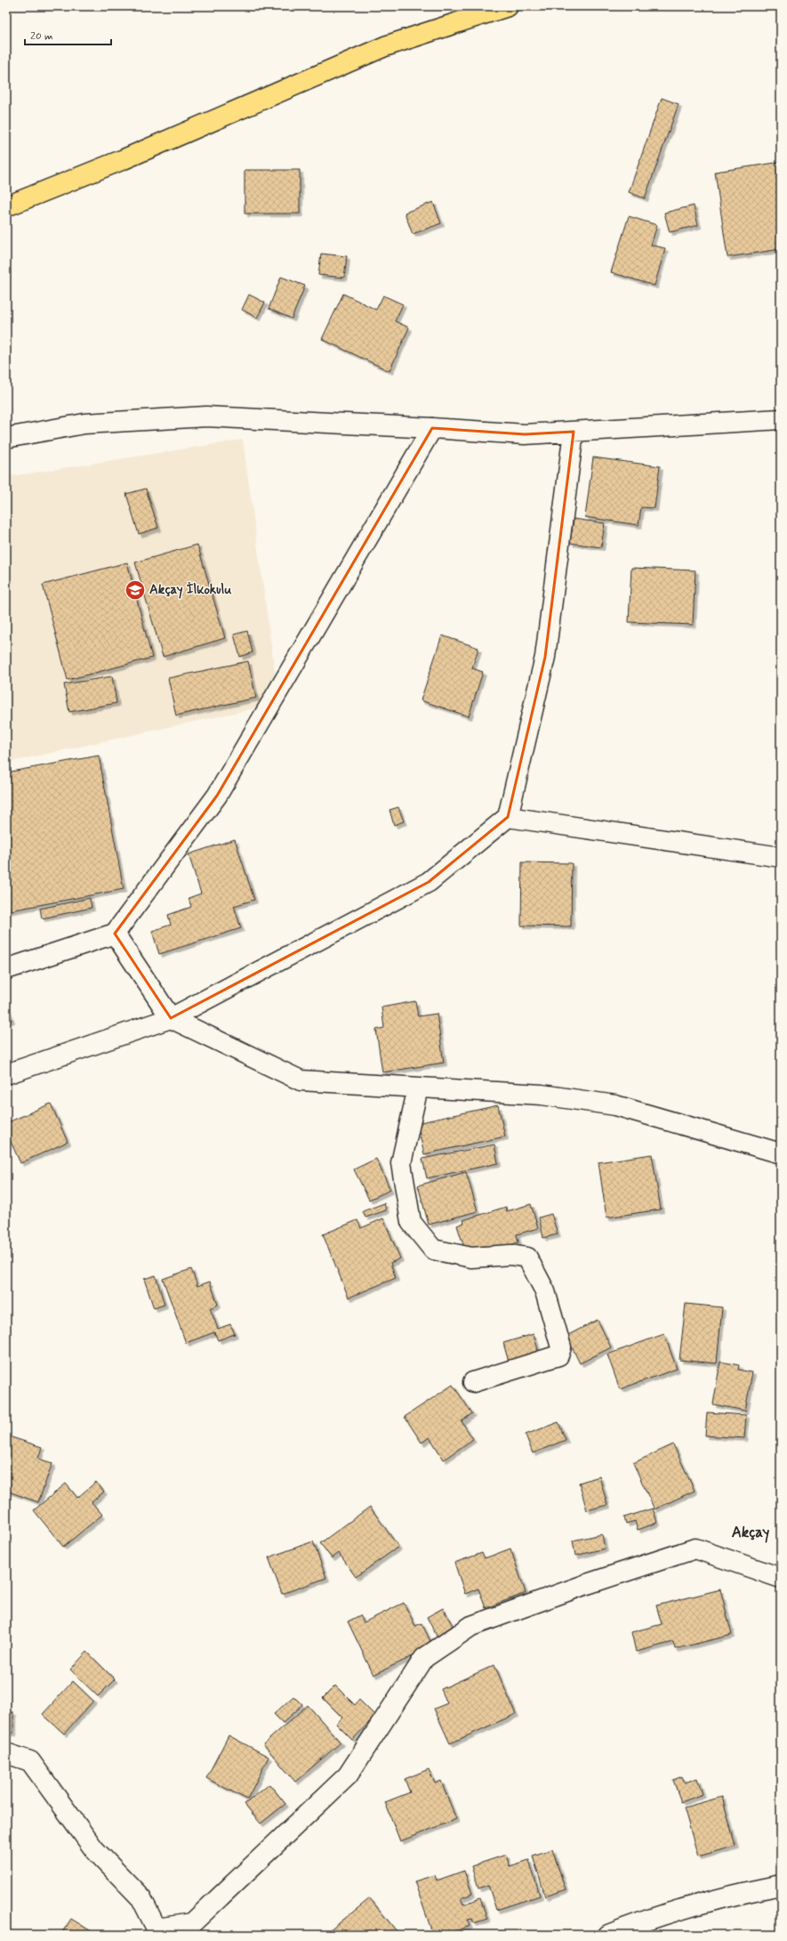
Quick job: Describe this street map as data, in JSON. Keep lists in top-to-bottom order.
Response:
{
  "districts": ["Akçay"],
  "places": {
    "school or university": ["Akçay İlkokulu"]
  },
  "scale_bar": "20 m"
}
